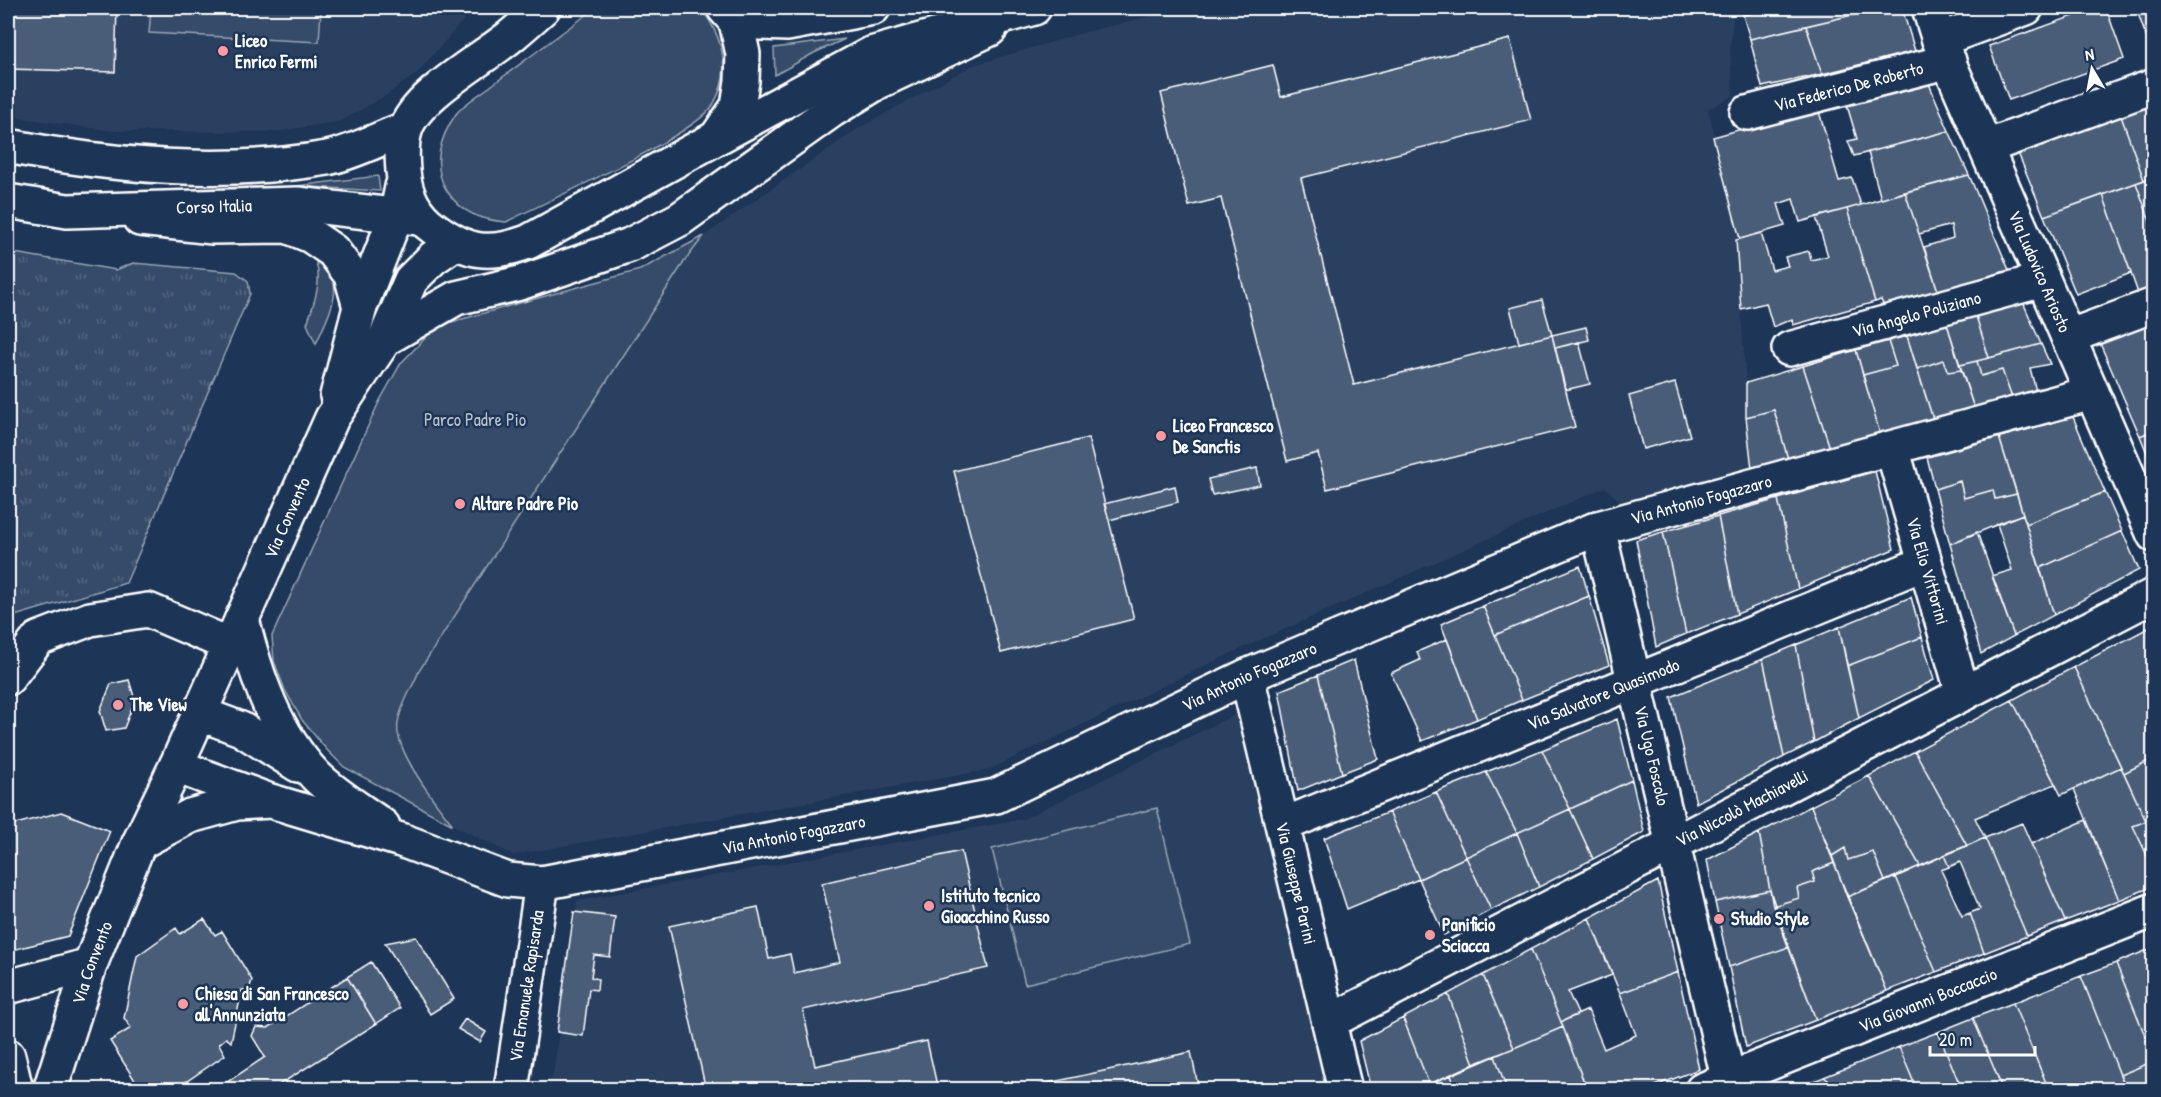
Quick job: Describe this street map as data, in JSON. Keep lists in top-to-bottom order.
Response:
{
  "streets": {
    "street": [
      "Via Federico De Roberto",
      "Corso Italia",
      "Via Ludovico Ariosto",
      "Via Angelo Poliziano",
      "Via Antonio Fogazzaro",
      "Via Convento",
      "Via Elio Vittorini",
      "Via Salvatore Quasimodo",
      "Via Ugo Foscolo",
      "Via Niccolò Machiavelli",
      "Via Giuseppe Parini",
      "Via Emanuele Rapisarda",
      "Via Giovanni Boccaccio"
    ]
  },
  "crossings": [
    ["Via Federico De Roberto", "Via Ludovico Ariosto"],
    ["Via Ludovico Ariosto", "Via Angelo Poliziano"],
    ["Via Ludovico Ariosto", "Via Antonio Fogazzaro"],
    ["Via Antonio Fogazzaro", "Via Elio Vittorini"],
    ["Via Antonio Fogazzaro", "Via Ugo Foscolo"],
    ["Via Antonio Fogazzaro", "Via Giuseppe Parini"],
    ["Via Antonio Fogazzaro", "Via Emanuele Rapisarda"],
    ["Via Elio Vittorini", "Via Salvatore Quasimodo"],
    ["Via Elio Vittorini", "Via Niccolò Machiavelli"],
    ["Via Salvatore Quasimodo", "Via Ugo Foscolo"],
    ["Via Salvatore Quasimodo", "Via Giuseppe Parini"],
    ["Via Ugo Foscolo", "Via Niccolò Machiavelli"],
    ["Via Ugo Foscolo", "Via Giovanni Boccaccio"],
    ["Via Niccolò Machiavelli", "Via Giuseppe Parini"]
  ],
  "parks": ["Parco Padre Pio"],
  "places": [
    "Liceo Enrico Fermi",
    "Liceo Francesco De Sanctis",
    "Altare Padre Pio",
    "The View",
    "Istituto tecnico Gioacchino Russo",
    "Studio Style",
    "Panificio Sciacca",
    "Chiesa di San Francesco all'Annunziata"
  ],
  "scale_bar": "20 m",
  "north": "top"
}
